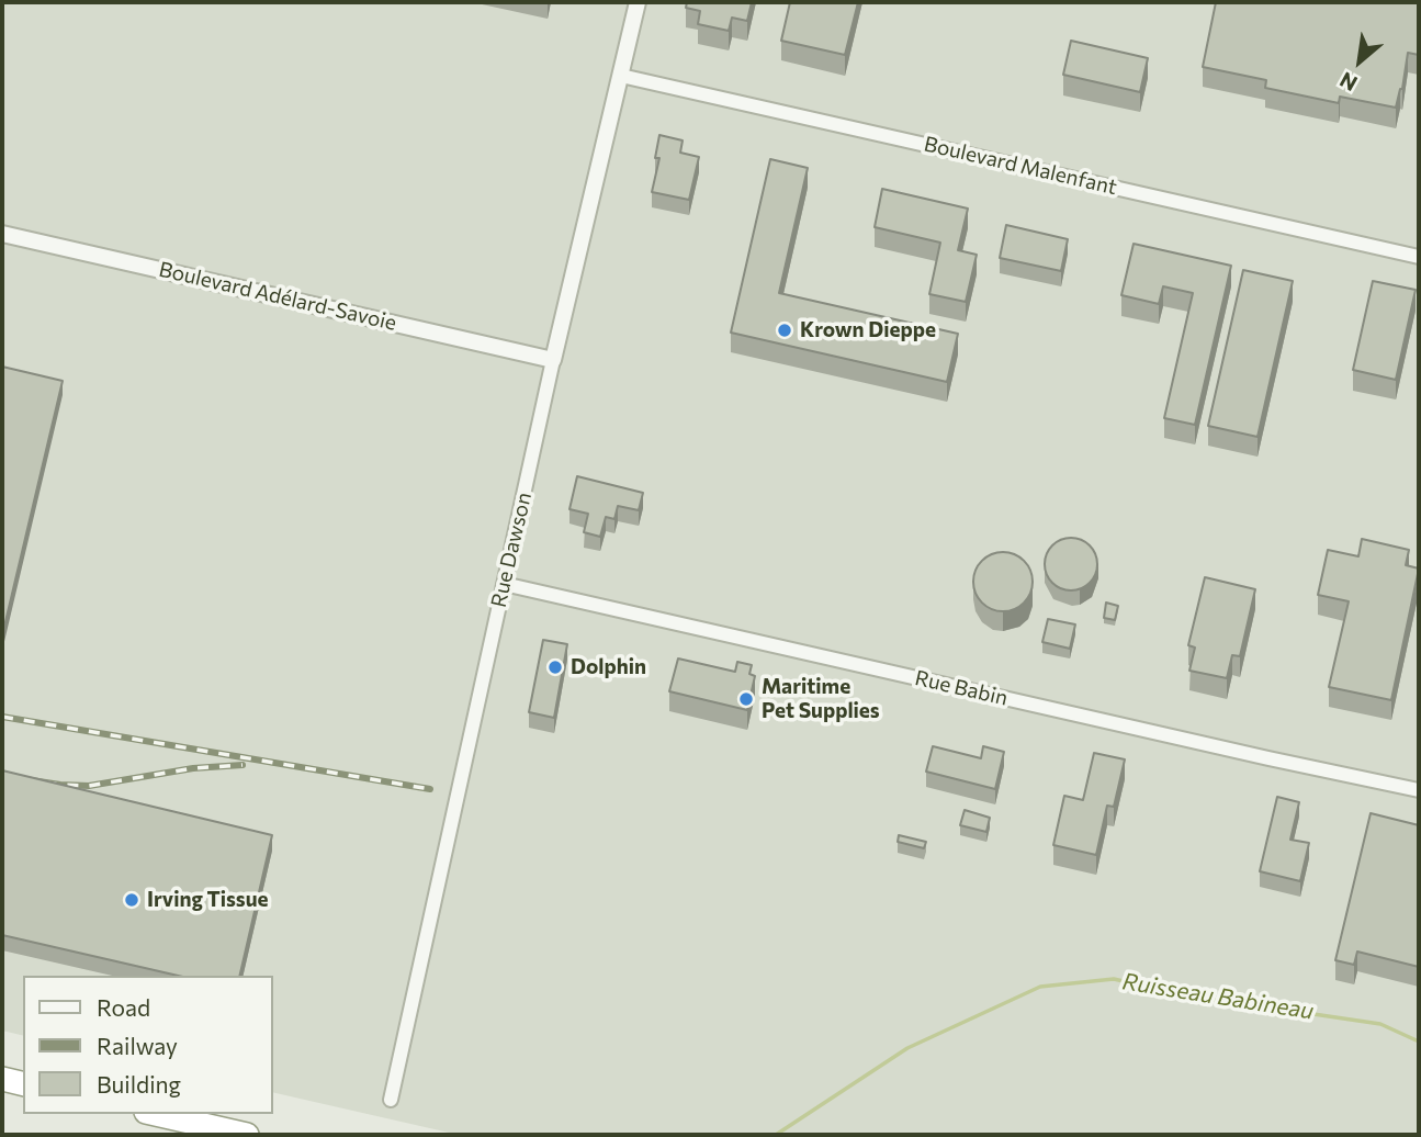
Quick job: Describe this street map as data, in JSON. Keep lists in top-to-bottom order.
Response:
{
  "streets": {
    "street": [
      "Boulevard Malenfant",
      "Boulevard Adélard-Savoie",
      "Rue Dawson",
      "Rue Babin"
    ]
  },
  "crossings": [
    ["Boulevard Malenfant", "Rue Dawson"],
    ["Boulevard Adélard-Savoie", "Rue Dawson"],
    ["Rue Dawson", "Rue Babin"]
  ],
  "water": ["Ruisseau Babineau"],
  "places": [
    "Krown Dieppe",
    "Dolphin",
    "Maritime Pet Supplies",
    "Irving Tissue"
  ],
  "legend": ["Road", "Railway", "Building"],
  "north": "bottom left"
}
